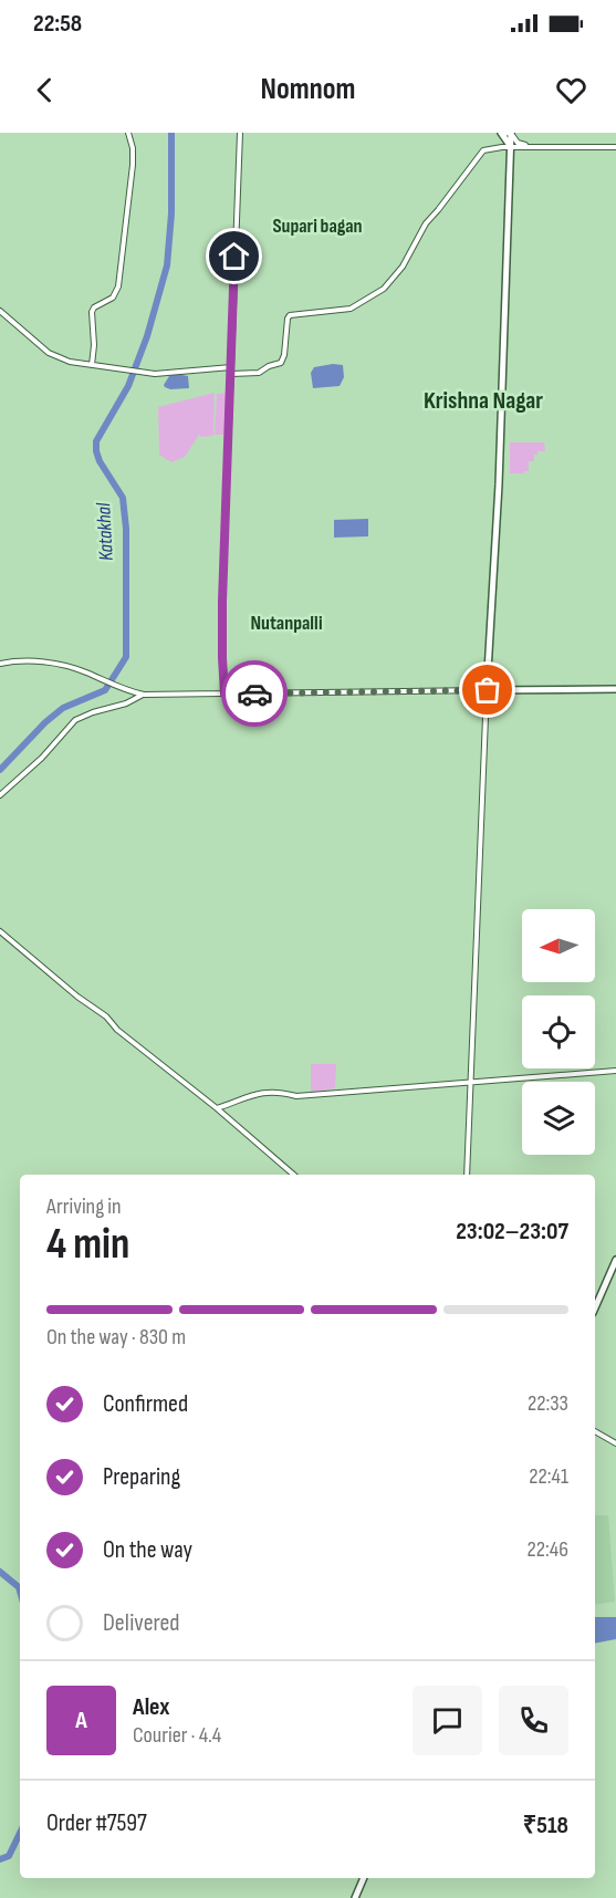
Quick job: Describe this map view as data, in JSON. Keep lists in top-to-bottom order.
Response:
{
  "districts": ["Supari bagan", "Krishna Nagar", "Nutanpalli"],
  "water": ["Katakhal"],
  "north": "left",
  "page": {
    "status": "22:58",
    "header": "Nomnom",
    "heading": ["4 min", "Arriving in", "23:02–23:07"],
    "panel": [
      "Alex",
      "Courier · 4.4",
      "Order #7597",
      "₹518"
    ],
    "bar": "On the way · 830 m",
    "list": [
      ["Confirmed", "22:33"],
      ["Preparing", "22:41"],
      ["On the way", "22:46"],
      "Delivered"
    ],
    "round": "A"
  }
}
